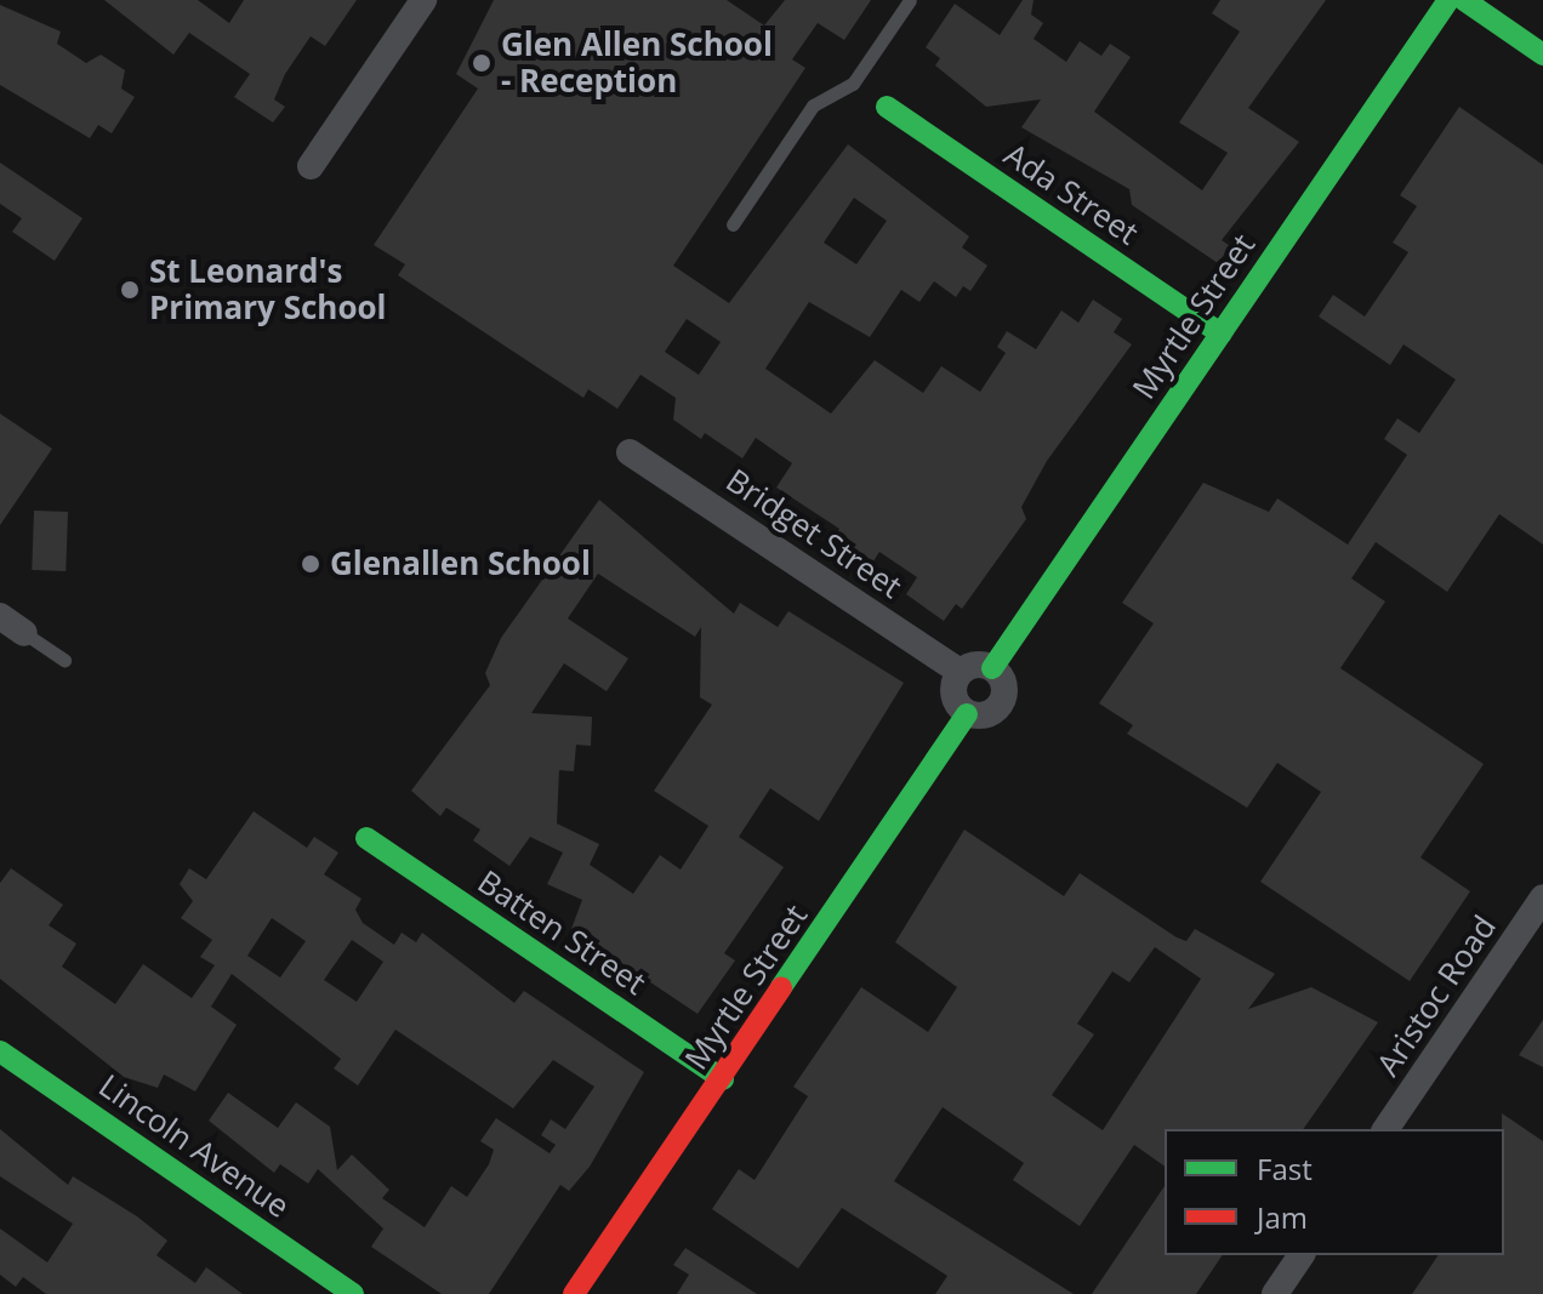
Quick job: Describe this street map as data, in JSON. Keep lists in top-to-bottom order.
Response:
{
  "streets": {
    "street": [
      "Ada Street",
      "Myrtle Street",
      "Bridget Street",
      "Batten Street",
      "Aristoc Road",
      "Lincoln Avenue"
    ]
  },
  "crossings": [
    ["Ada Street", "Myrtle Street"],
    ["Myrtle Street", "Bridget Street"],
    ["Myrtle Street", "Batten Street"]
  ],
  "places": ["Glen Allen School - Reception", "St Leonard's Primary School", "Glenallen School"],
  "legend": ["Fast", "Jam"]
}
